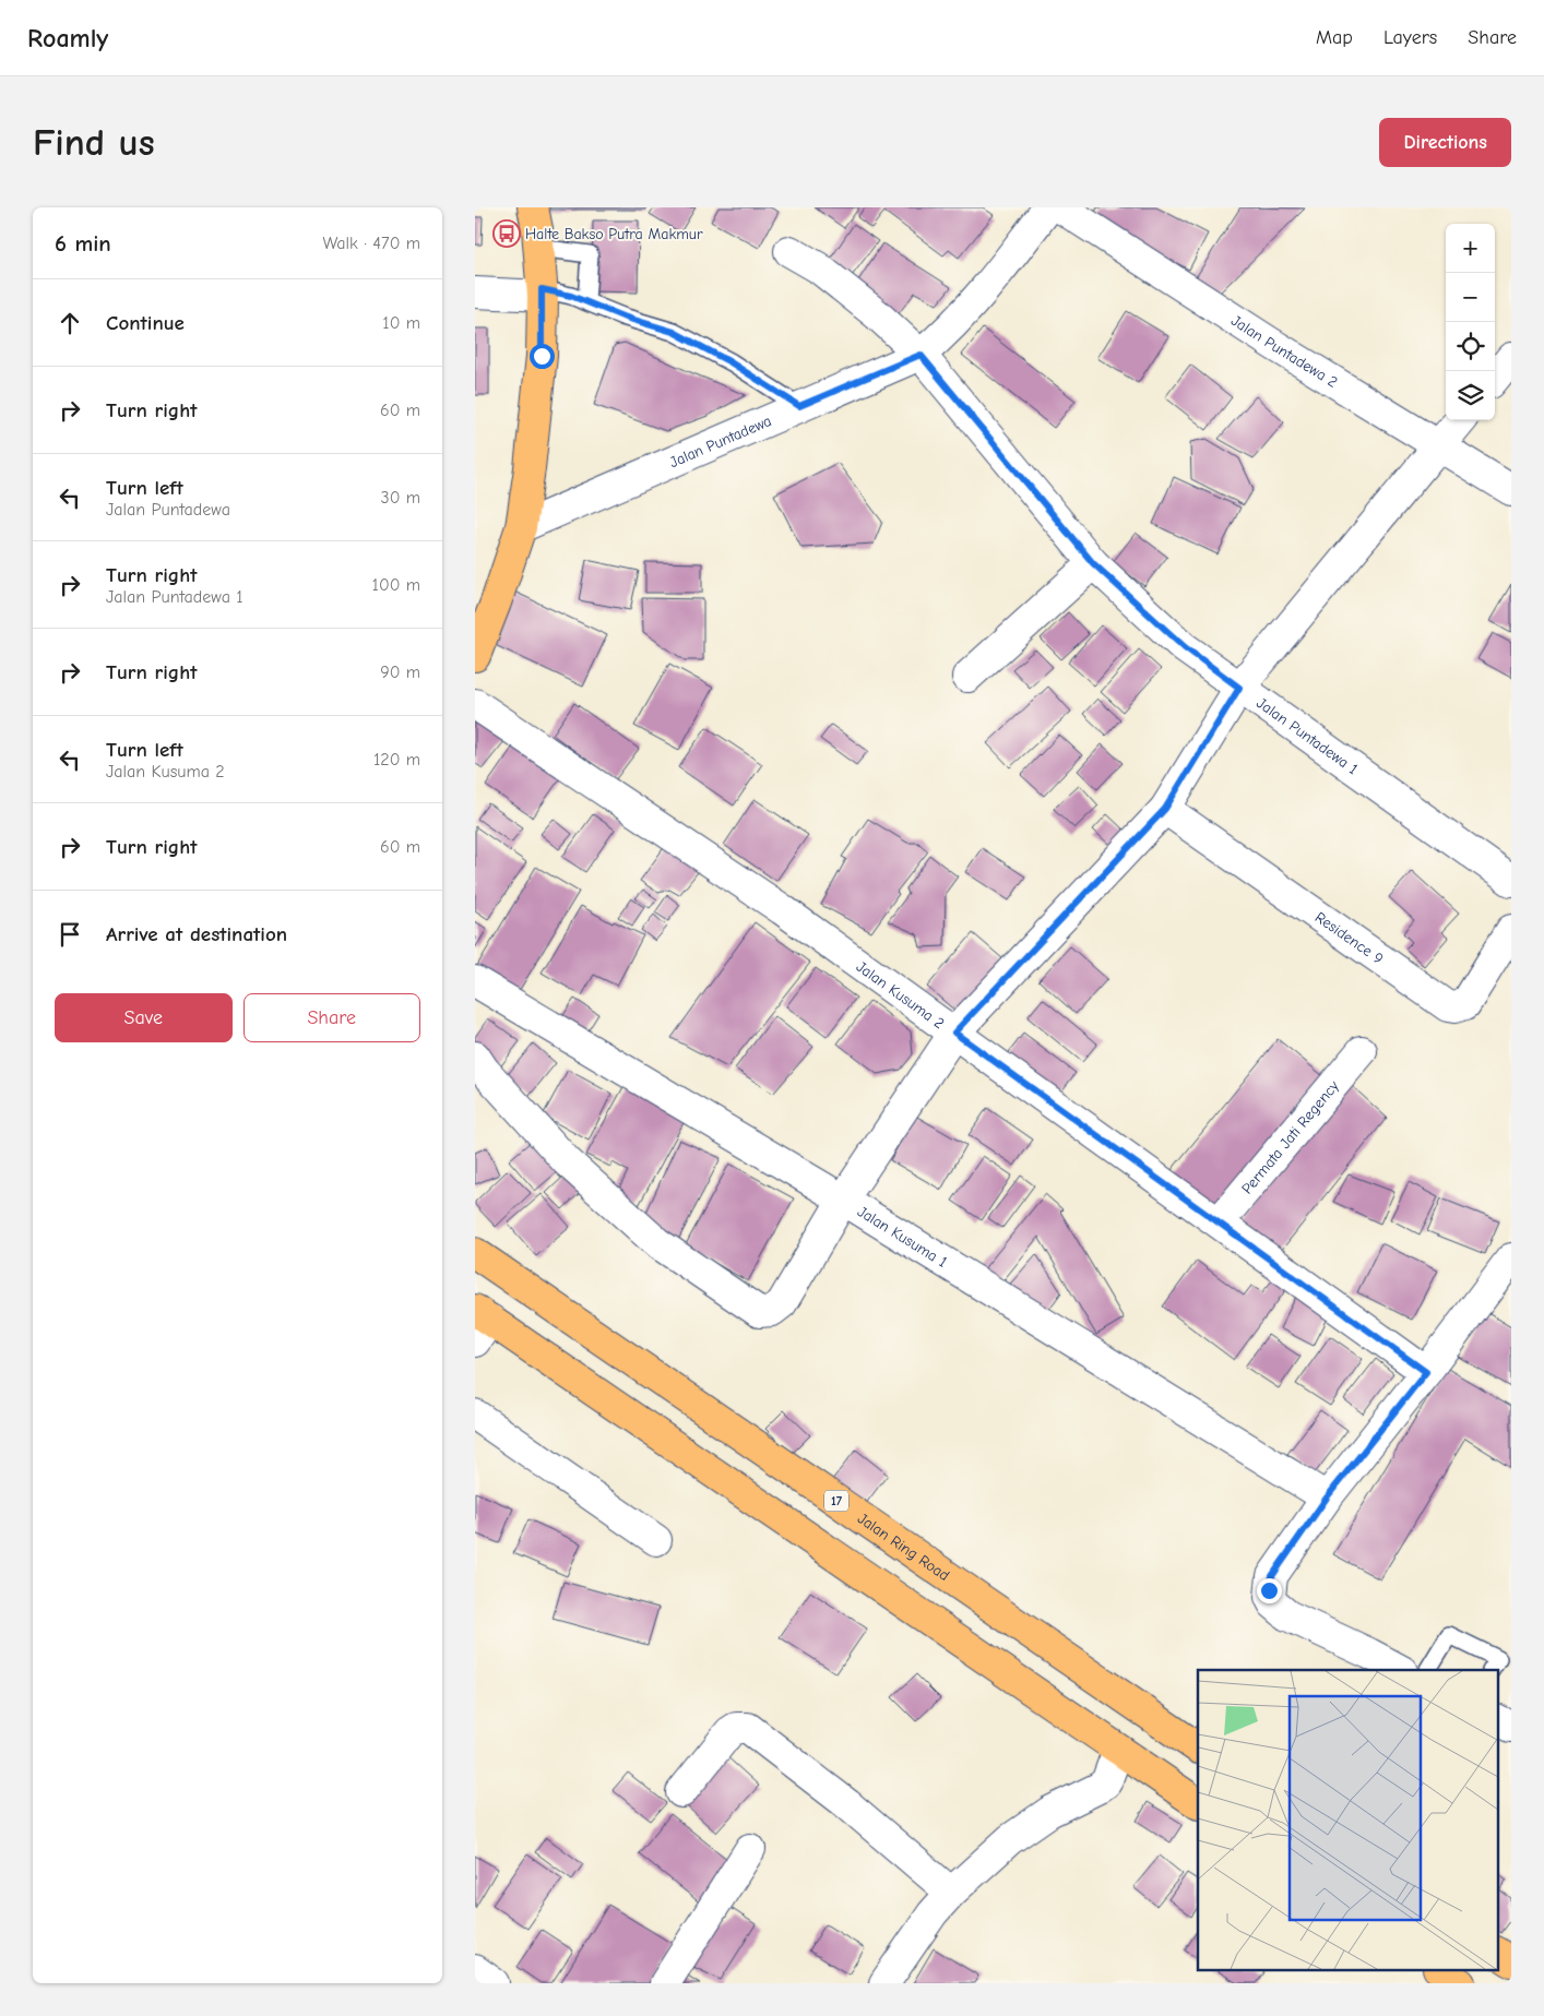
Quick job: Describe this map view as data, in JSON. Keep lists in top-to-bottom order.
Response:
{
  "streets": {
    "main road": ["17", "Jalan Ring Road"],
    "street": [
      "Jalan Puntadewa 2",
      "Jalan Puntadewa",
      "Jalan Puntadewa 1",
      "Residence 9",
      "Jalan Kusuma 2",
      "Permata Jati Regency",
      "Jalan Kusuma 1"
    ]
  },
  "crossings": [
    ["Jalan Puntadewa", "Jalan Puntadewa 1"],
    ["Jalan Kusuma 2", "Permata Jati Regency"]
  ],
  "places": {
    "bus stop": ["Halte Bakso Putra Makmur"]
  },
  "page": {
    "header": "Roamly",
    "nav": ["Map", "Layers", "Share"],
    "buttons": [
      "Directions",
      ["Save", "Share"]
    ],
    "title": "Find us",
    "heading": ["6 min", "Walk · 470 m"],
    "map_buttons": ["+", "−"],
    "list": [
      ["Continue", "10 m"],
      ["Turn right", "60 m"],
      ["Turn left", "Jalan Puntadewa", "30 m"],
      ["Turn right", "Jalan Puntadewa 1", "100 m"],
      ["Turn right", "90 m"],
      ["Turn left", "Jalan Kusuma 2", "120 m"],
      ["Turn right", "60 m"],
      "Arrive at destination"
    ]
  }
}
